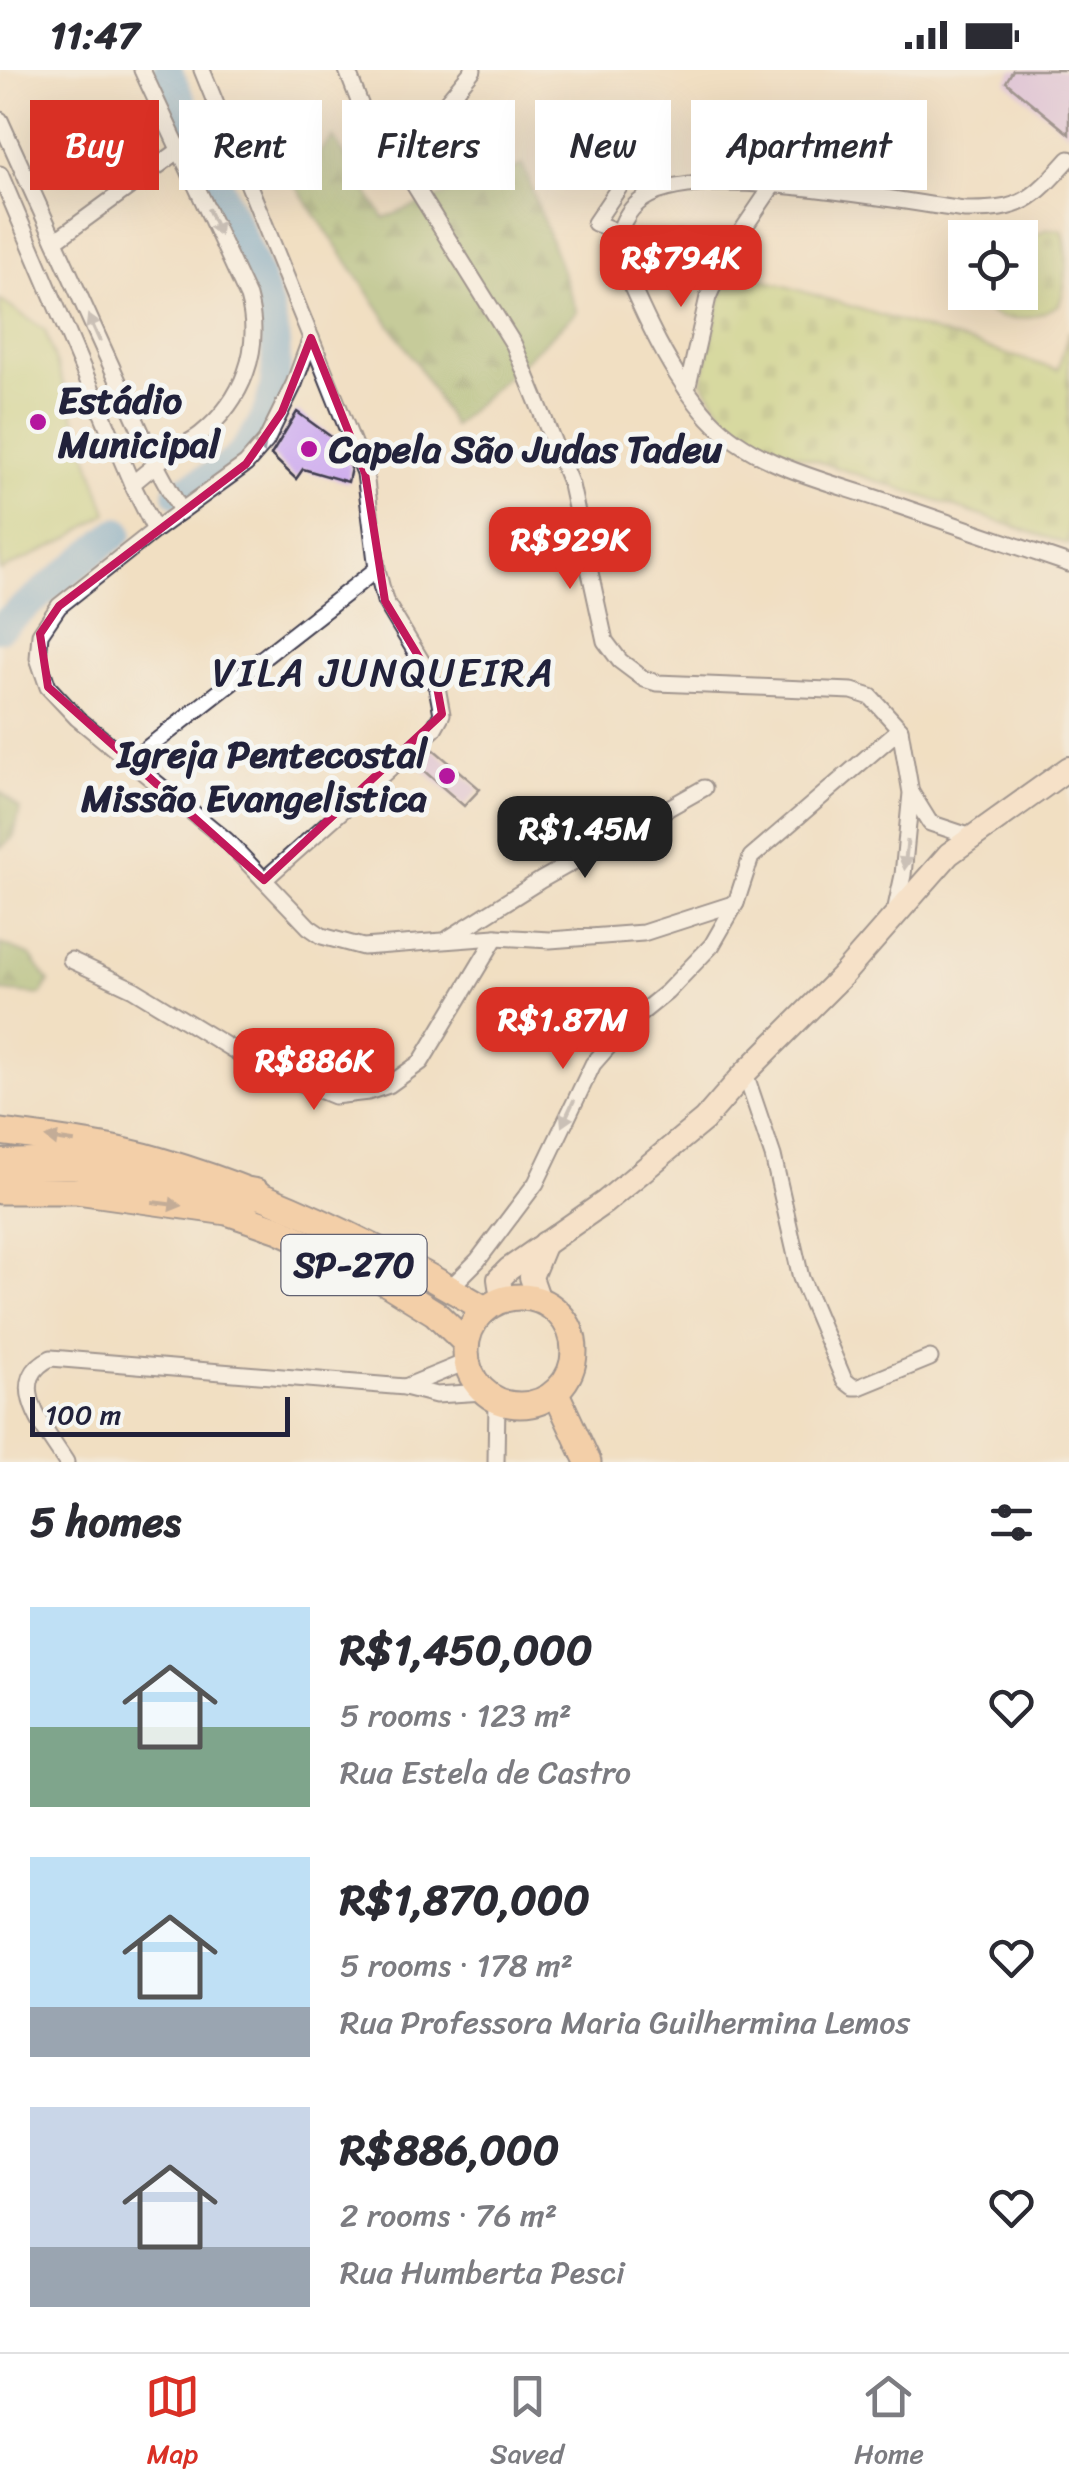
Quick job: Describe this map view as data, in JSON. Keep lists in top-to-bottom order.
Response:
{
  "streets": {
    "main road": ["SP-270"]
  },
  "districts": ["VILA JUNQUEIRA"],
  "places": ["Estádio Municipal", "Capela São Judas Tadeu", "Igreja Pentecostal Missão Evangelistica"],
  "scale_bar": "100 m",
  "page": {
    "status": "11:47",
    "chip": [
      "Buy",
      "Rent",
      "Filters",
      "New",
      "Apartment"
    ],
    "price": [
      "R$794K",
      "R$929K",
      "R$1.45M",
      "R$1.87M",
      "R$886K"
    ],
    "scale": "100 m",
    "heading": "5 homes",
    "list": [
      {
        "name": "R$1,450,000",
        "note": "5 rooms · 123 m² · Rua Estela de Castro"
      },
      {
        "name": "R$1,870,000",
        "note": "5 rooms · 178 m² · Rua Professora Maria Guilhermina Lemos"
      },
      {
        "name": "R$886,000",
        "note": "2 rooms · 76 m² · Rua Humberta Pesci"
      }
    ],
    "tabs": ["Map", "Saved", "Home"]
  }
}
